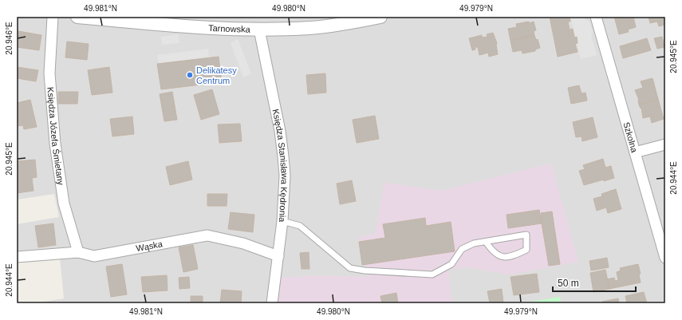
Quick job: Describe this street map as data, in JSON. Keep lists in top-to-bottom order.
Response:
{
  "streets": {
    "street": [
      "Tarnowska",
      "Księdza Józefa Śmietany",
      "Szkolna",
      "Księdza Stanisława Kędronia",
      "Wąska"
    ]
  },
  "crossings": [
    ["Tarnowska", "Księdza Stanisława Kędronia"],
    ["Księdza Józefa Śmietany", "Wąska"],
    ["Księdza Stanisława Kędronia", "Wąska"]
  ],
  "places": ["Delikatesy Centrum"],
  "scale_bar": "50 m",
  "coordinates": [
    "49.981°N",
    "49.980°N",
    "49.979°N",
    "20.946°E",
    "20.945°E",
    "20.944°E"
  ]
}
